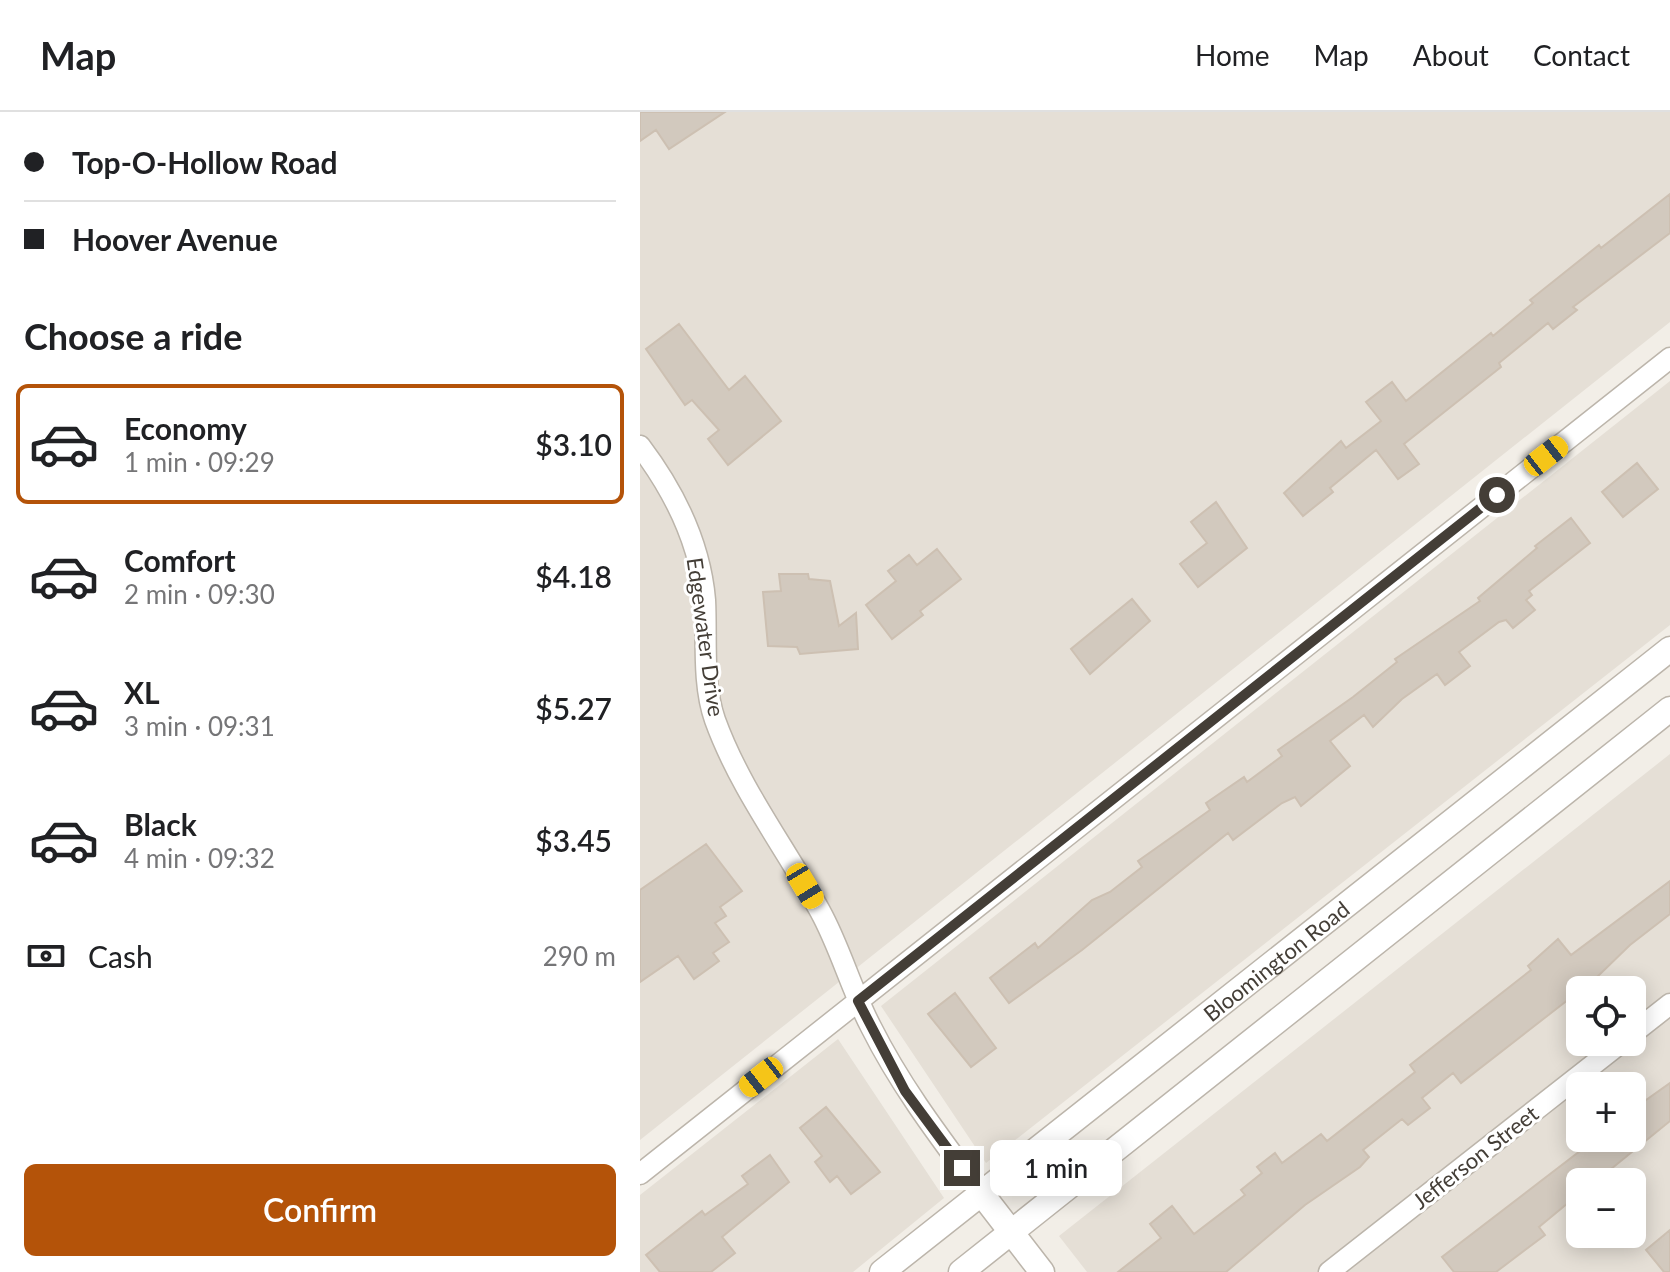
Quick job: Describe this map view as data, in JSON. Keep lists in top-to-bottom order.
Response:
{
  "streets": {
    "street": ["Edgewater Drive", "Bloomington Road", "Jefferson Street"]
  },
  "crossings": [
    ["Edgewater Drive", "Bloomington Road"]
  ],
  "page": {
    "header": "Map",
    "nav": [
      "Home",
      "Map",
      "About",
      "Contact"
    ],
    "banner": ["Top-O-Hollow Road", "Hoover Avenue"],
    "heading": "Choose a ride",
    "list": [
      {
        "name": "Economy",
        "note": "1 min · 09:29",
        "value": "$3.10"
      },
      {
        "name": "Comfort",
        "note": "2 min · 09:30",
        "value": "$4.18"
      },
      {
        "name": "XL",
        "note": "3 min · 09:31",
        "value": "$5.27"
      },
      {
        "name": "Black",
        "note": "4 min · 09:32",
        "value": "$3.45"
      }
    ],
    "pay": ["Cash", "290 m"],
    "map_buttons": ["+", "−"],
    "bubble": "1 min",
    "buttons": "Confirm"
  }
}
